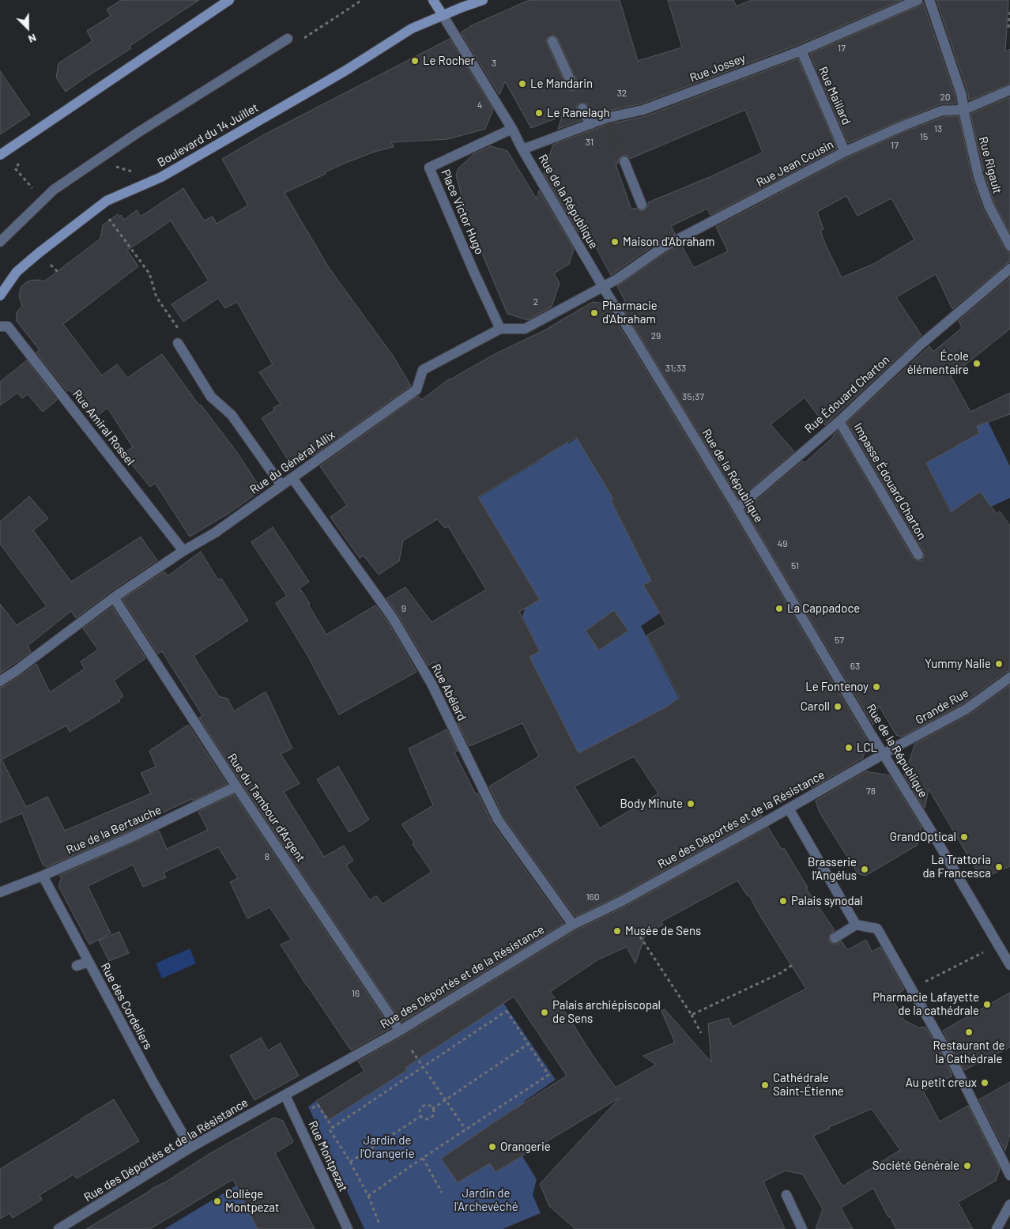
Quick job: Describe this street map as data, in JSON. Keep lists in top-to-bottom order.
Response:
{
  "streets": {
    "main road": ["Boulevard du 14 Juillet", "Rue de la République"],
    "street": [
      "Rue Jossey",
      "Rue Maillard",
      "Rue Jean Cousin",
      "Rue Rigault",
      "Place Victor Hugo",
      "Rue Édouard Charton",
      "Rue Amiral Rossel",
      "Rue du Général Allix",
      "Impasse Édouard Charton",
      "Rue Abélard",
      "Grande Rue",
      "Rue du Tambour d'Argent",
      "Rue des Déportés et de la Résistance",
      "Rue de la Bertauche",
      "Rue des Cordeliers",
      "Rue Montpezat"
    ]
  },
  "crossings": [
    ["Rue Jossey", "Rue Maillard"],
    ["Rue Jossey", "Rue de la République"],
    ["Rue Maillard", "Rue Jean Cousin"],
    ["Boulevard du 14 Juillet", "Rue de la République"],
    ["Rue Jean Cousin", "Rue Rigault"],
    ["Rue Jean Cousin", "Rue de la République"],
    ["Rue Jean Cousin", "Rue du Général Allix"],
    ["Rue de la République", "Place Victor Hugo"],
    ["Rue de la République", "Rue Édouard Charton"],
    ["Rue de la République", "Rue du Général Allix"],
    ["Rue de la République", "Grande Rue"],
    ["Rue de la République", "Rue des Déportés et de la Résistance"],
    ["Place Victor Hugo", "Rue du Général Allix"],
    ["Rue Édouard Charton", "Impasse Édouard Charton"],
    ["Rue Amiral Rossel", "Rue du Général Allix"],
    ["Rue du Général Allix", "Rue Abélard"],
    ["Rue du Général Allix", "Rue du Tambour d'Argent"],
    ["Rue Abélard", "Rue des Déportés et de la Résistance"],
    ["Grande Rue", "Rue des Déportés et de la Résistance"],
    ["Rue du Tambour d'Argent", "Rue des Déportés et de la Résistance"],
    ["Rue du Tambour d'Argent", "Rue de la Bertauche"],
    ["Rue des Déportés et de la Résistance", "Rue des Cordeliers"],
    ["Rue des Déportés et de la Résistance", "Rue Montpezat"],
    ["Rue de la Bertauche", "Rue des Cordeliers"]
  ],
  "parks": ["Jardin de l'Orangerie", "Jardin de l'Archevéché"],
  "places": [
    "Le Rocher",
    "Le Mandarin",
    "Le Ranelagh",
    "Maison d'Abraham",
    "Pharmacie d'Abraham",
    "École élémentaire",
    "La Cappadoce",
    "Yummy Nalie",
    "Le Fontenoy",
    "Caroll",
    "LCL",
    "Body Minute",
    "GrandOptical",
    "La Trattoria da Francesca",
    "Brasserie l'Angélus",
    "Palais synodal",
    "Musée de Sens",
    "Pharmacie Lafayette de la cathédrale",
    "Palais archiépiscopal de Sens",
    "Restaurant de la Cathédrale",
    "Au petit creux",
    "Cathédrale Saint-Étienne",
    "Orangerie",
    "Société Générale",
    "Collège Montpezat"
  ],
  "house_numbers": [
    "17",
    "3",
    "32",
    "20",
    "4",
    "13",
    "15",
    "31",
    "17",
    "2",
    "29",
    "31;33",
    "35;37",
    "49",
    "51",
    "9",
    "57",
    "63",
    "78",
    "8",
    "160",
    "16"
  ],
  "north": "bottom right"
}
